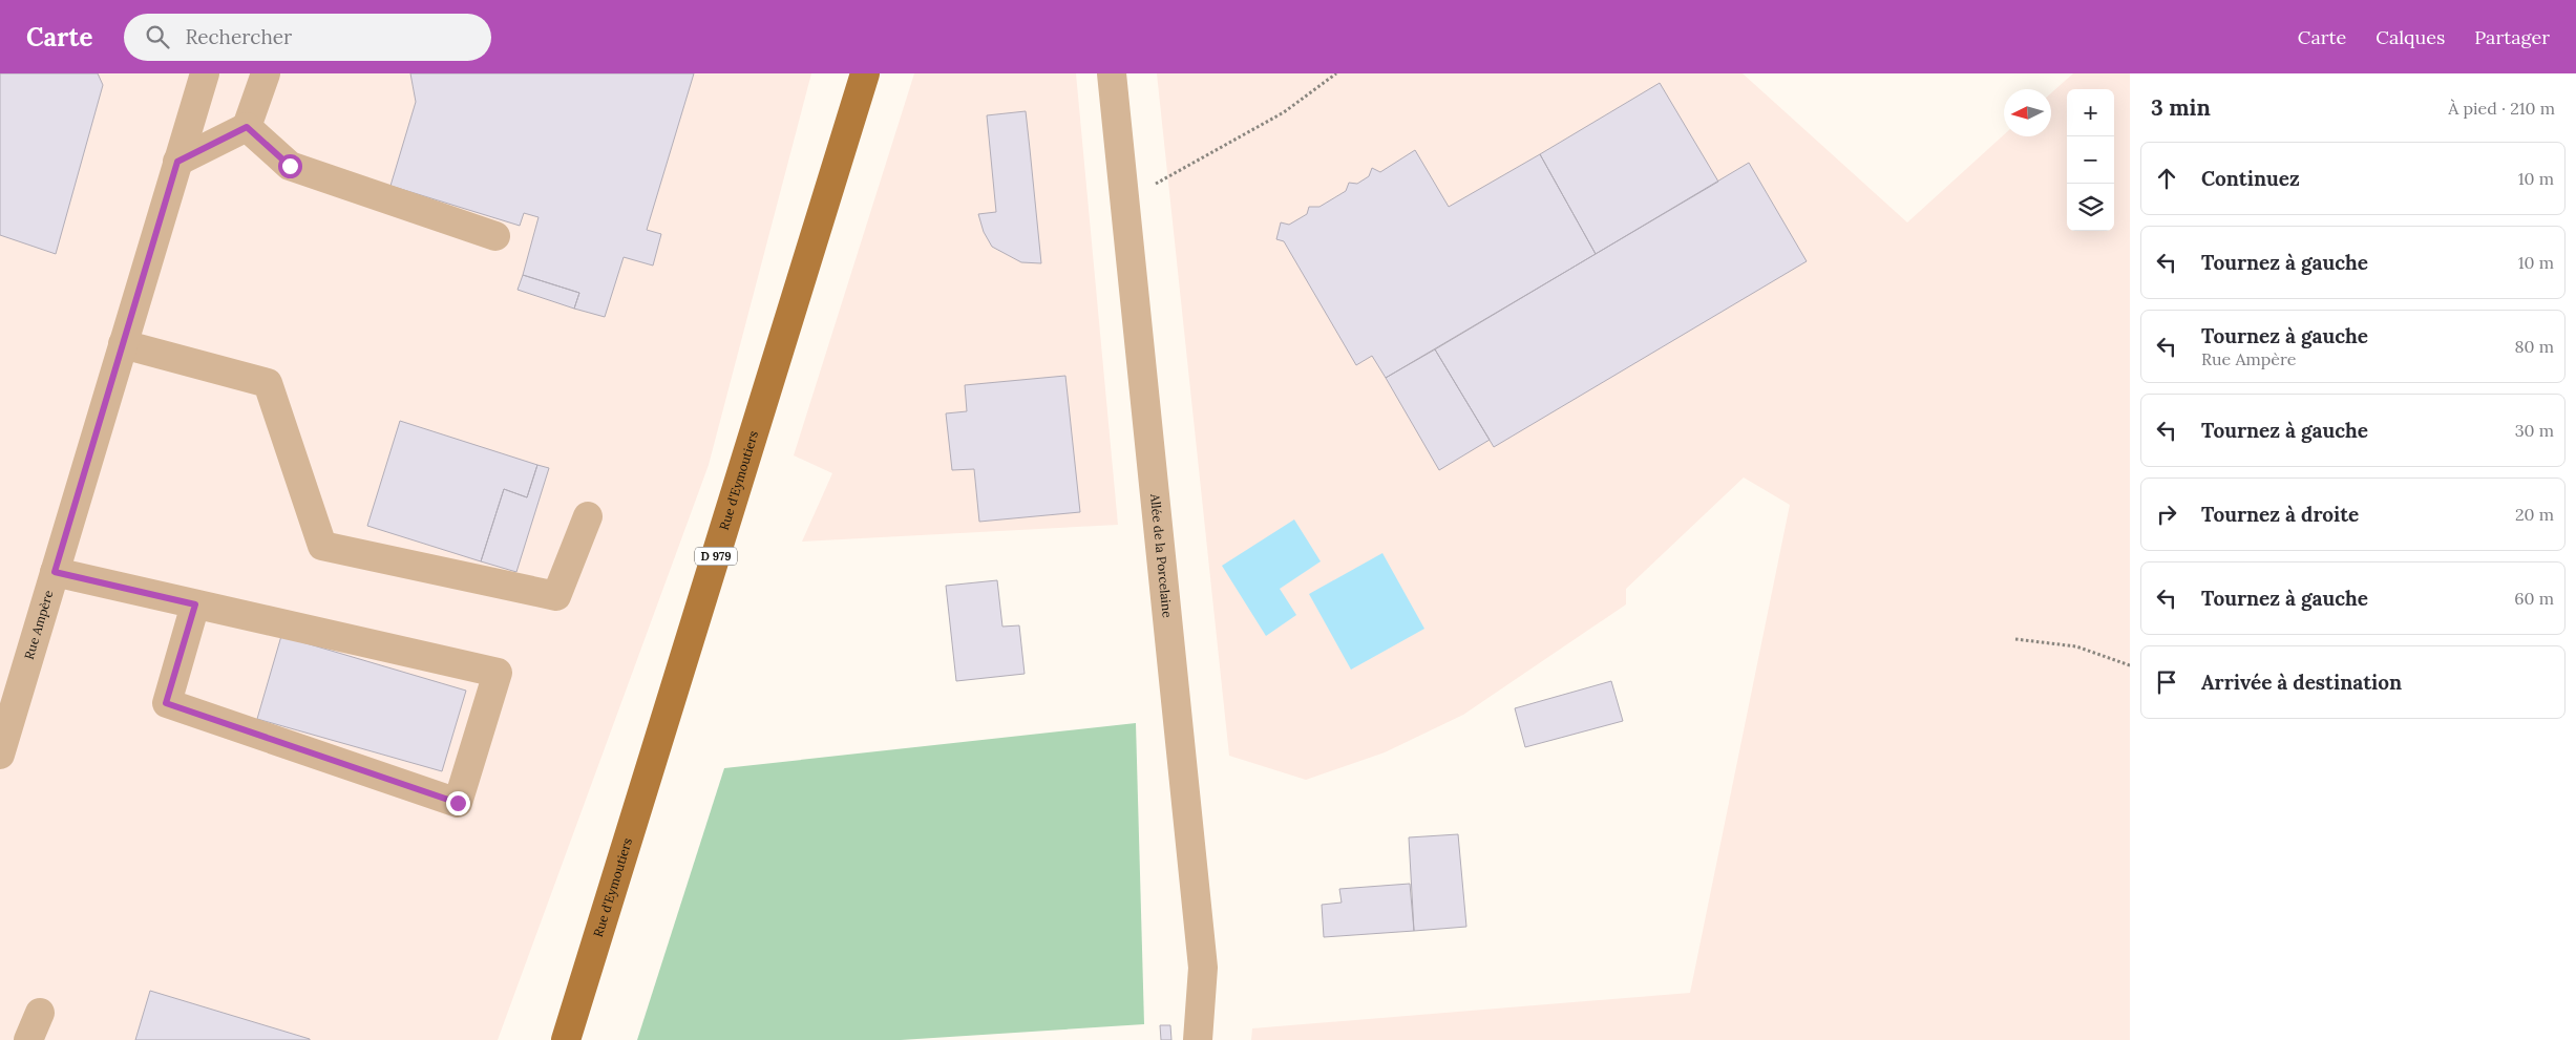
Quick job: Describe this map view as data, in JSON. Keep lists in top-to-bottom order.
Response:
{
  "streets": {
    "main road": ["Rue d'Eymoutiers", "D 979"],
    "street": ["Allée de la Porcelaine", "Rue Ampère"]
  },
  "north": "left",
  "page": {
    "header": "Carte",
    "search": "Rechercher",
    "nav": ["Carte", "Calques", "Partager"],
    "heading": ["3 min", "À pied · 210 m"],
    "map_buttons": ["+", "−"],
    "list": [
      ["Continuez", "10 m"],
      ["Tournez à gauche", "10 m"],
      ["Tournez à gauche", "Rue Ampère", "80 m"],
      ["Tournez à gauche", "30 m"],
      ["Tournez à droite", "20 m"],
      ["Tournez à gauche", "60 m"],
      "Arrivée à destination"
    ]
  }
}
